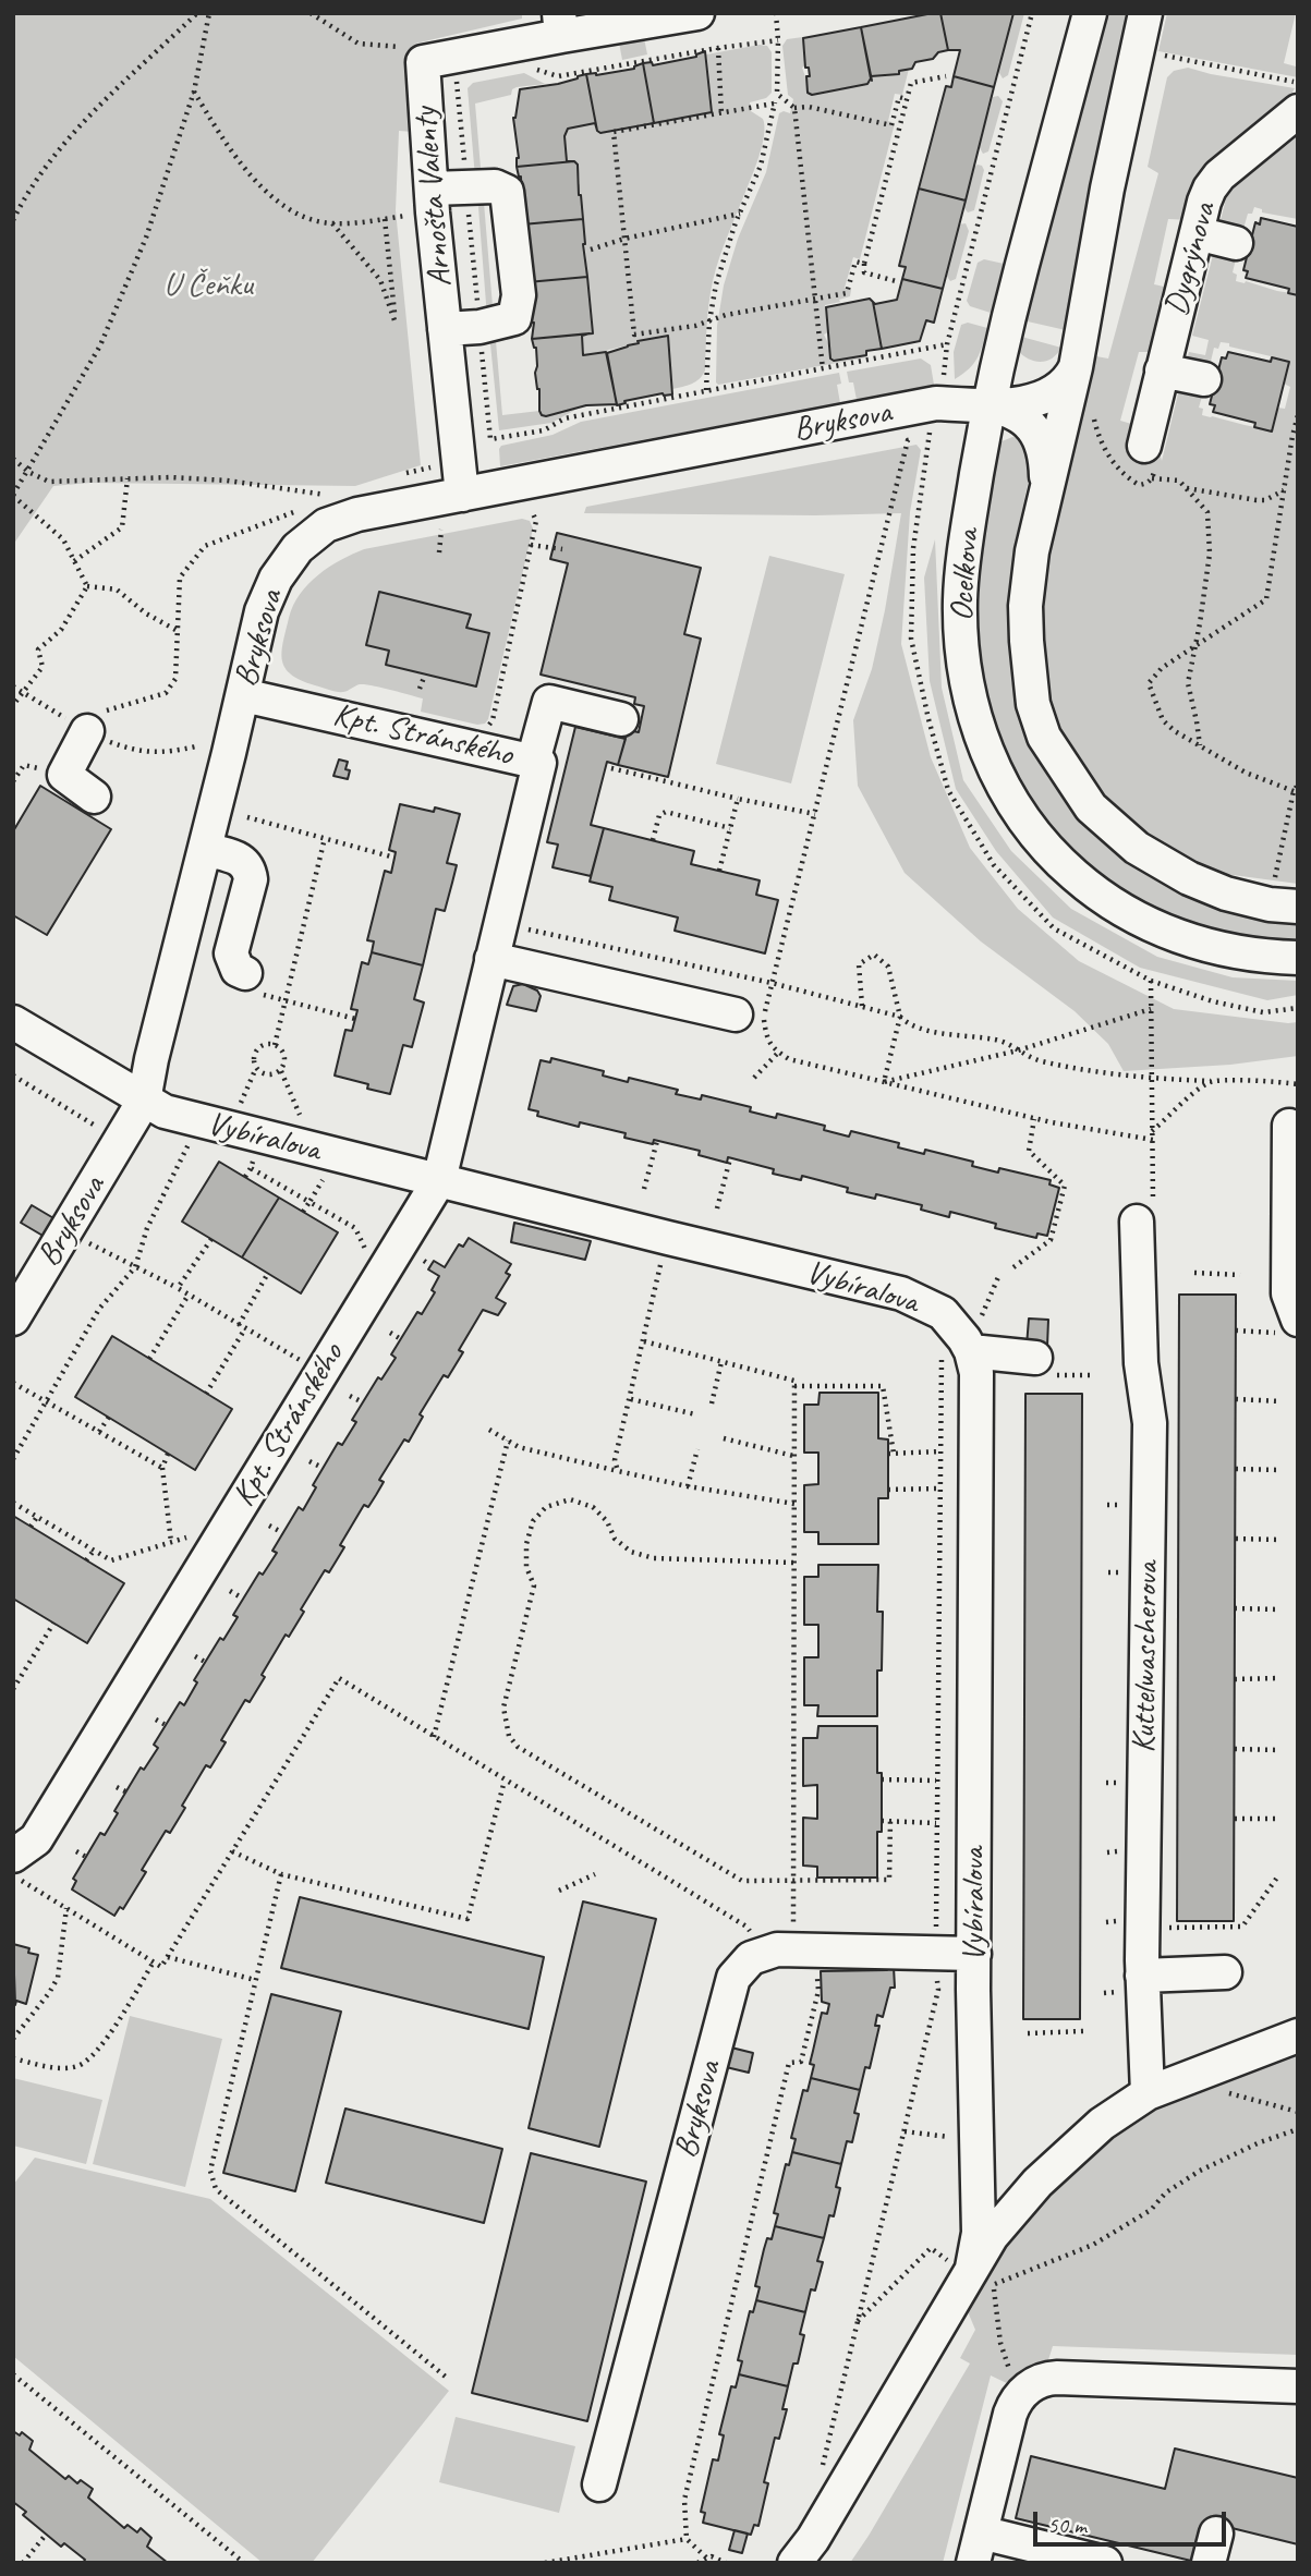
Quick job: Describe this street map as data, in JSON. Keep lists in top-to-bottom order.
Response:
{
  "streets": {
    "street": [
      "Arnošta Valenty",
      "Dygrýnova",
      "Bryksova",
      "Ocelkova",
      "Kpt. Stránského",
      "Vybíralova",
      "Kuttelwascherova"
    ]
  },
  "crossings": [
    ["Arnošta Valenty", "Bryksova"],
    ["Bryksova", "Ocelkova"],
    ["Bryksova", "Kpt. Stránského"],
    ["Bryksova", "Vybíralova"],
    ["Kpt. Stránského", "Vybíralova"]
  ],
  "parks": ["U Čeňku"],
  "scale_bar": "50 m"
}
